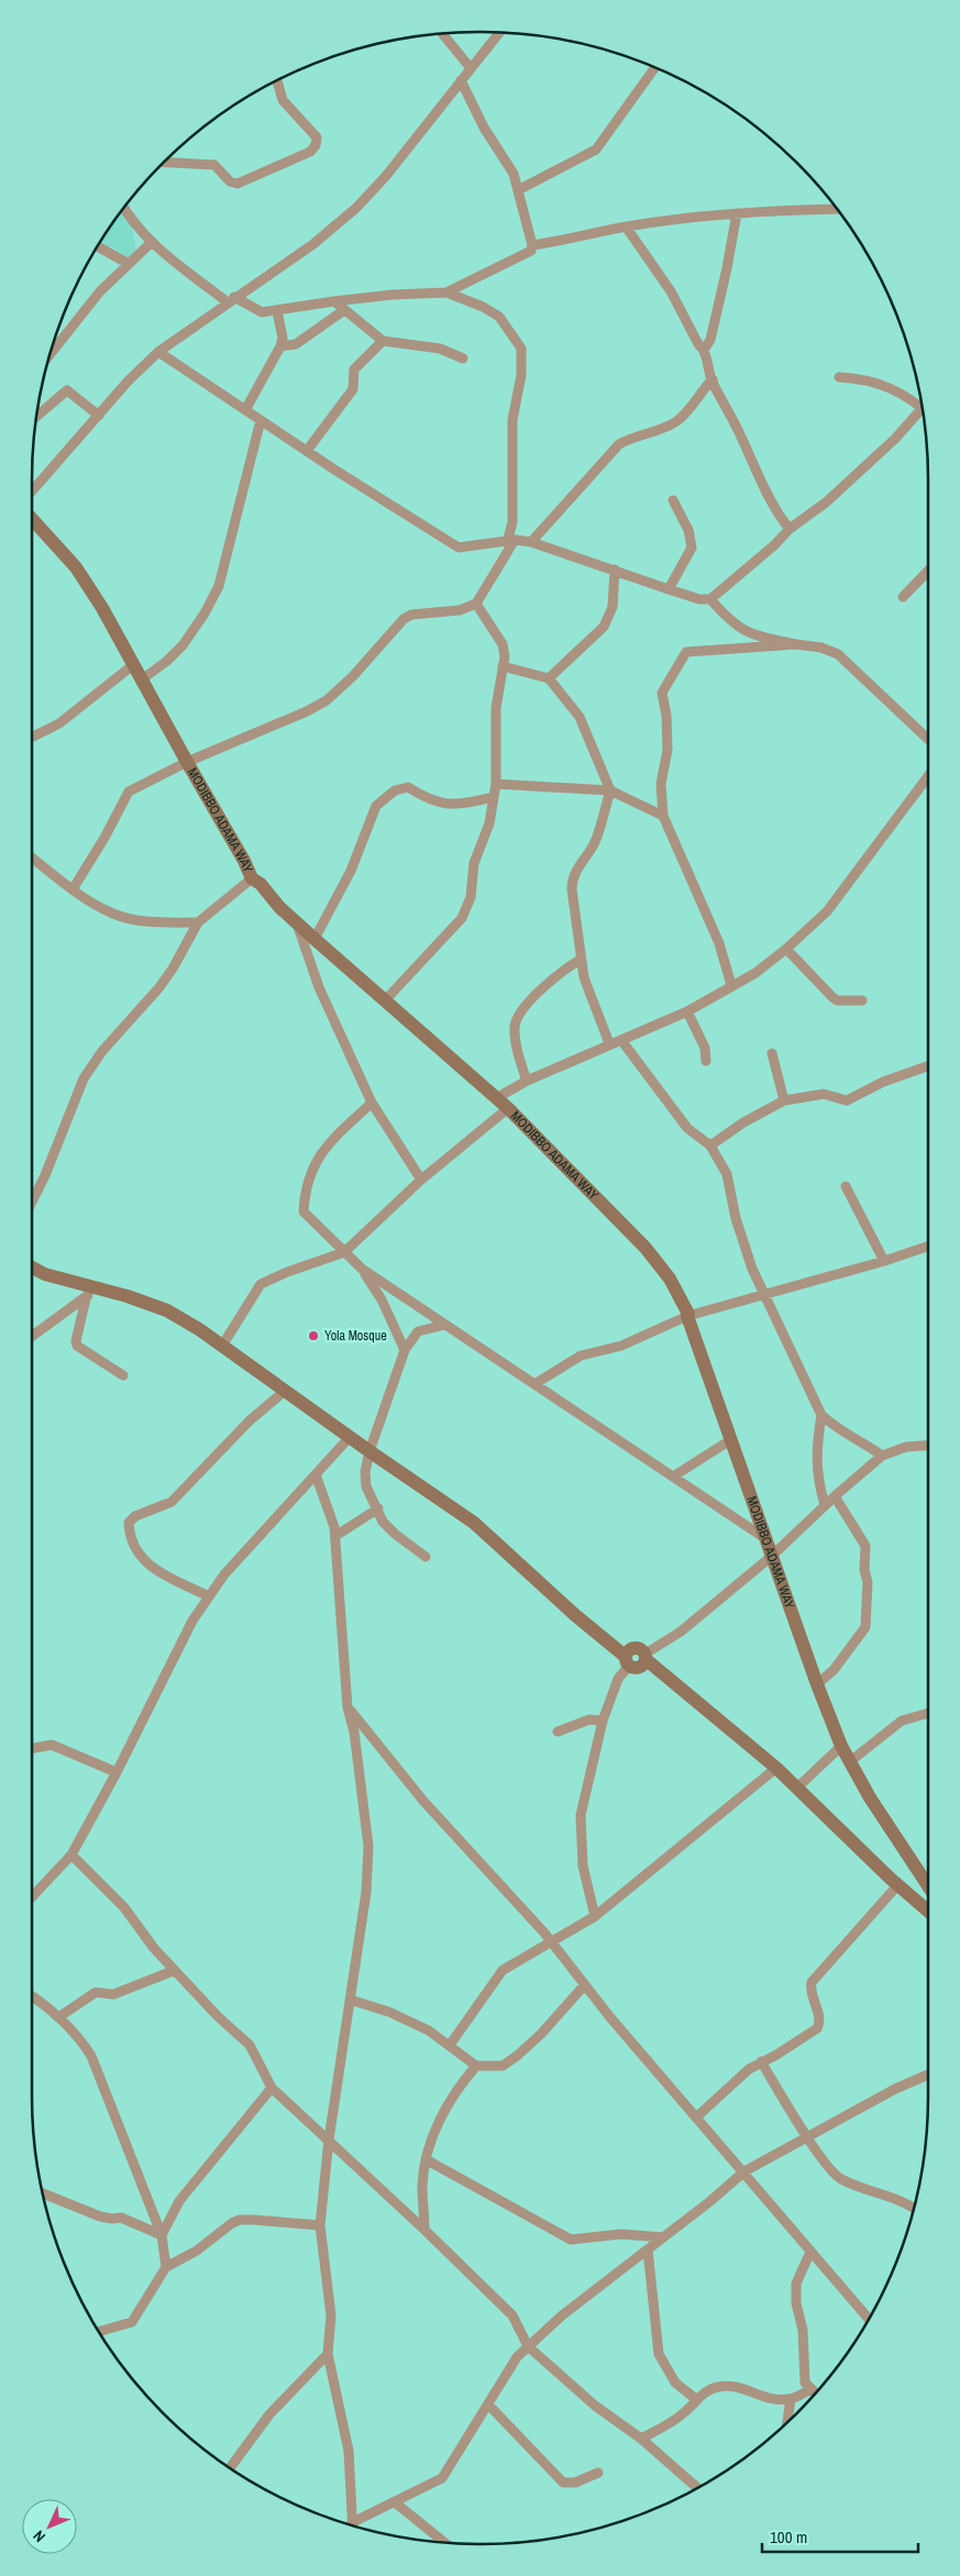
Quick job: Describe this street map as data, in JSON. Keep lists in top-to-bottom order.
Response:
{
  "streets": {
    "main road": ["MODIBBO ADAMA WAY"]
  },
  "places": ["Yola Mosque"],
  "scale_bar": "100 m",
  "north": "bottom left"
}
